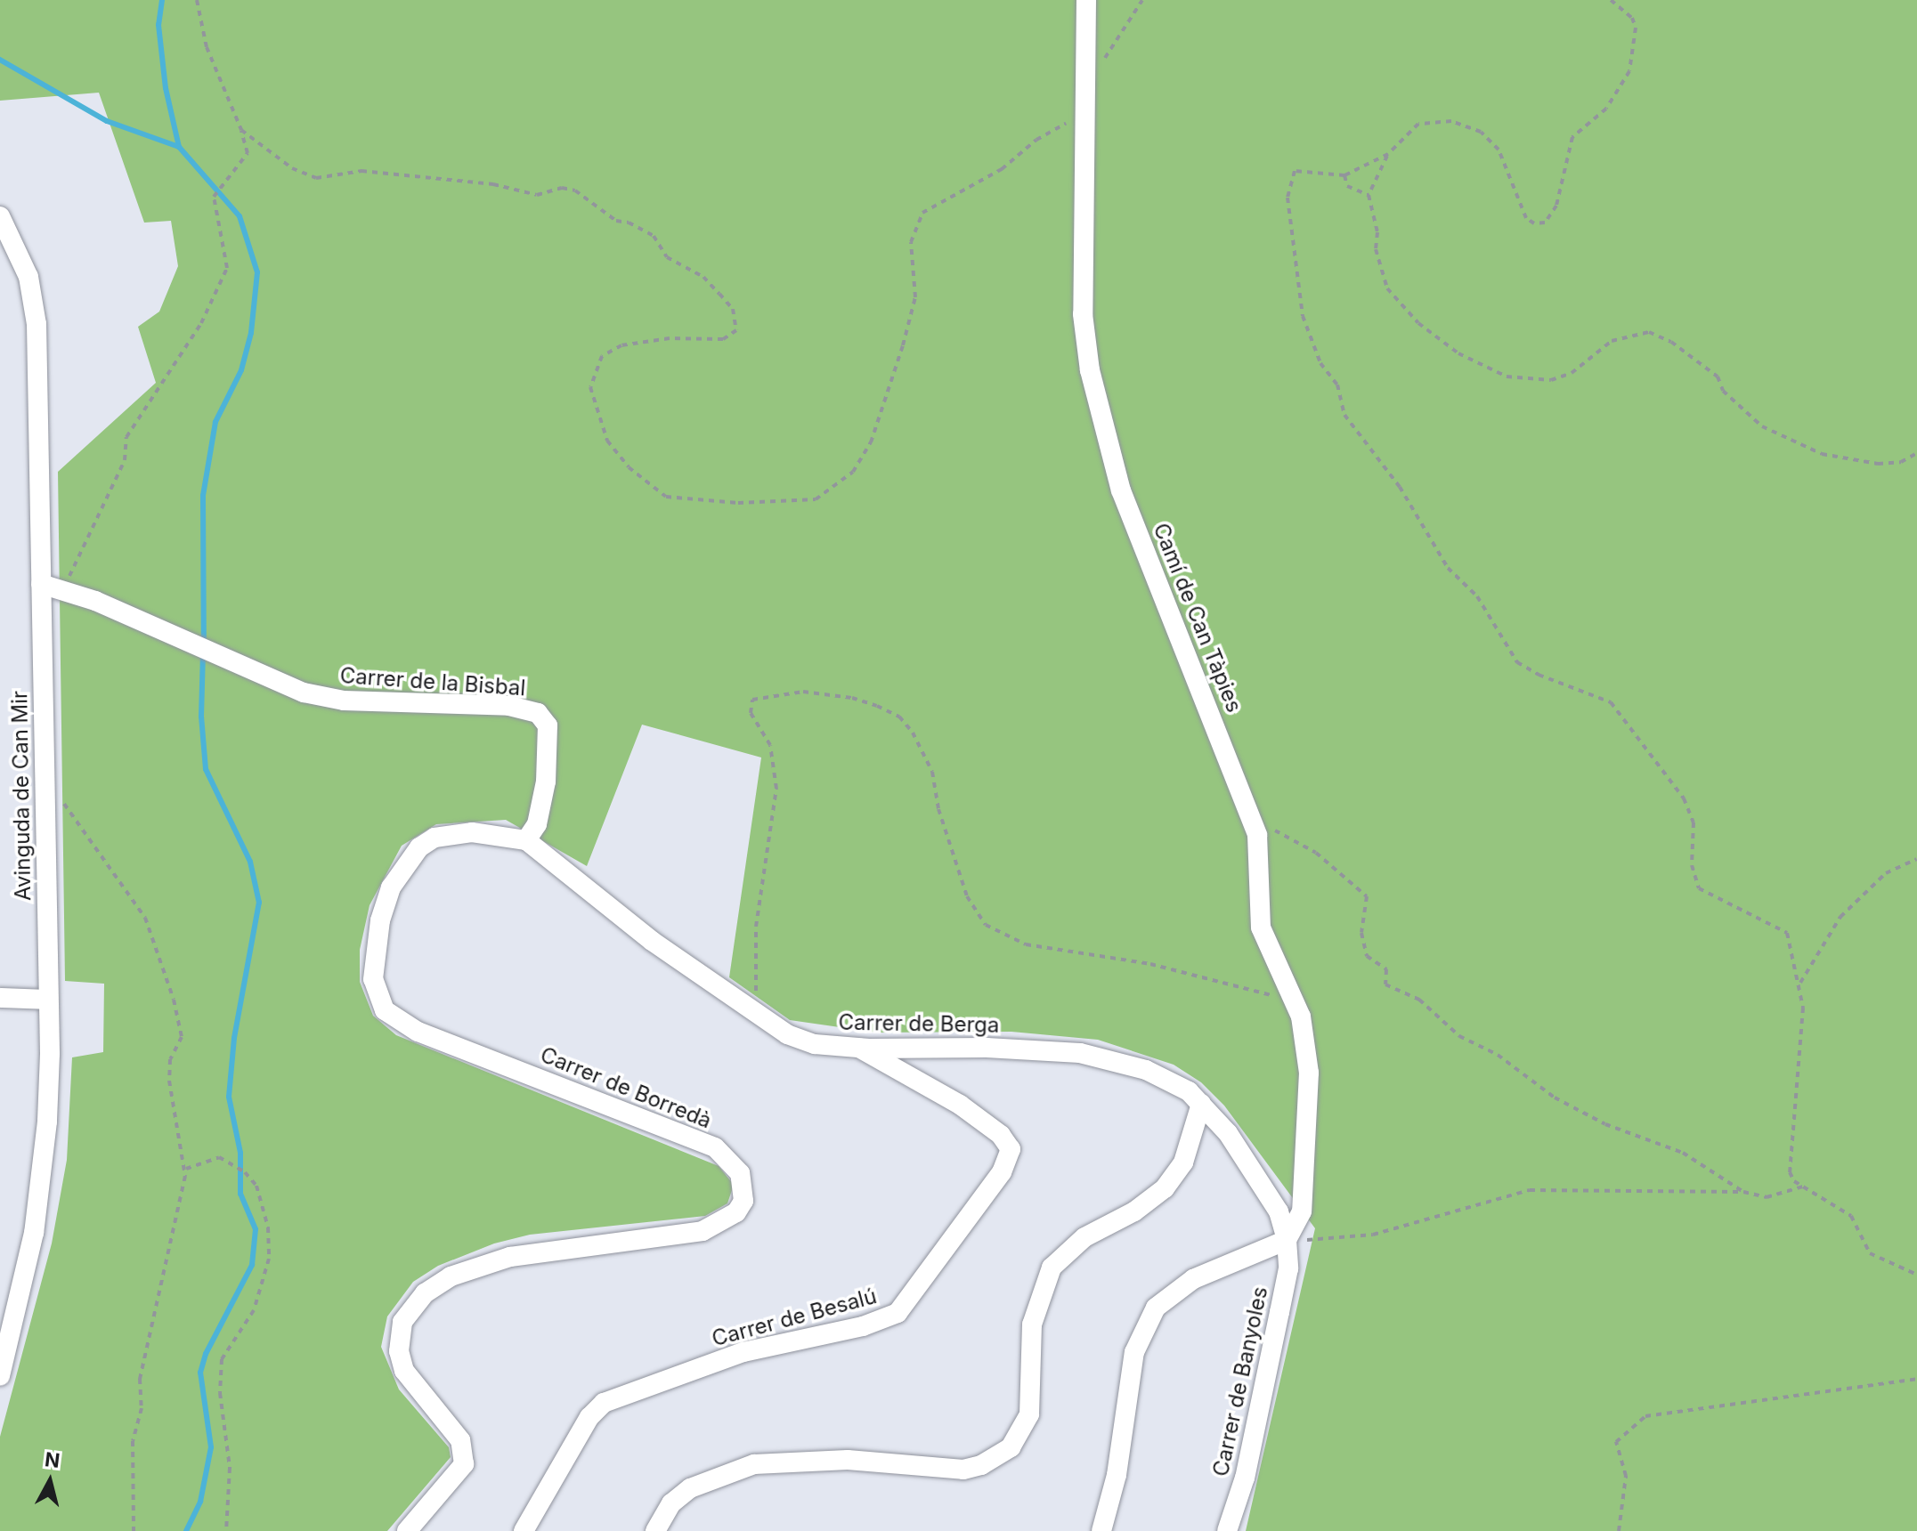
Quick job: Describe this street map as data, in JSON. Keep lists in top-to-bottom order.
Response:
{
  "streets": {
    "street": [
      "Camí de Can Tàpies",
      "Carrer de la Bisbal",
      "Avinguda de Can Mir",
      "Carrer de Berga",
      "Carrer de Borredà",
      "Carrer de Besalú",
      "Carrer de Banyoles"
    ]
  },
  "crossings": [
    ["Camí de Can Tàpies", "Carrer de Berga"],
    ["Camí de Can Tàpies", "Carrer de Banyoles"],
    ["Carrer de la Bisbal", "Avinguda de Can Mir"],
    ["Carrer de la Bisbal", "Carrer de Berga"],
    ["Carrer de la Bisbal", "Carrer de Borredà"],
    ["Carrer de Berga", "Carrer de Borredà"],
    ["Carrer de Berga", "Carrer de Besalú"],
    ["Carrer de Berga", "Carrer de Banyoles"]
  ],
  "north": "top"
}
